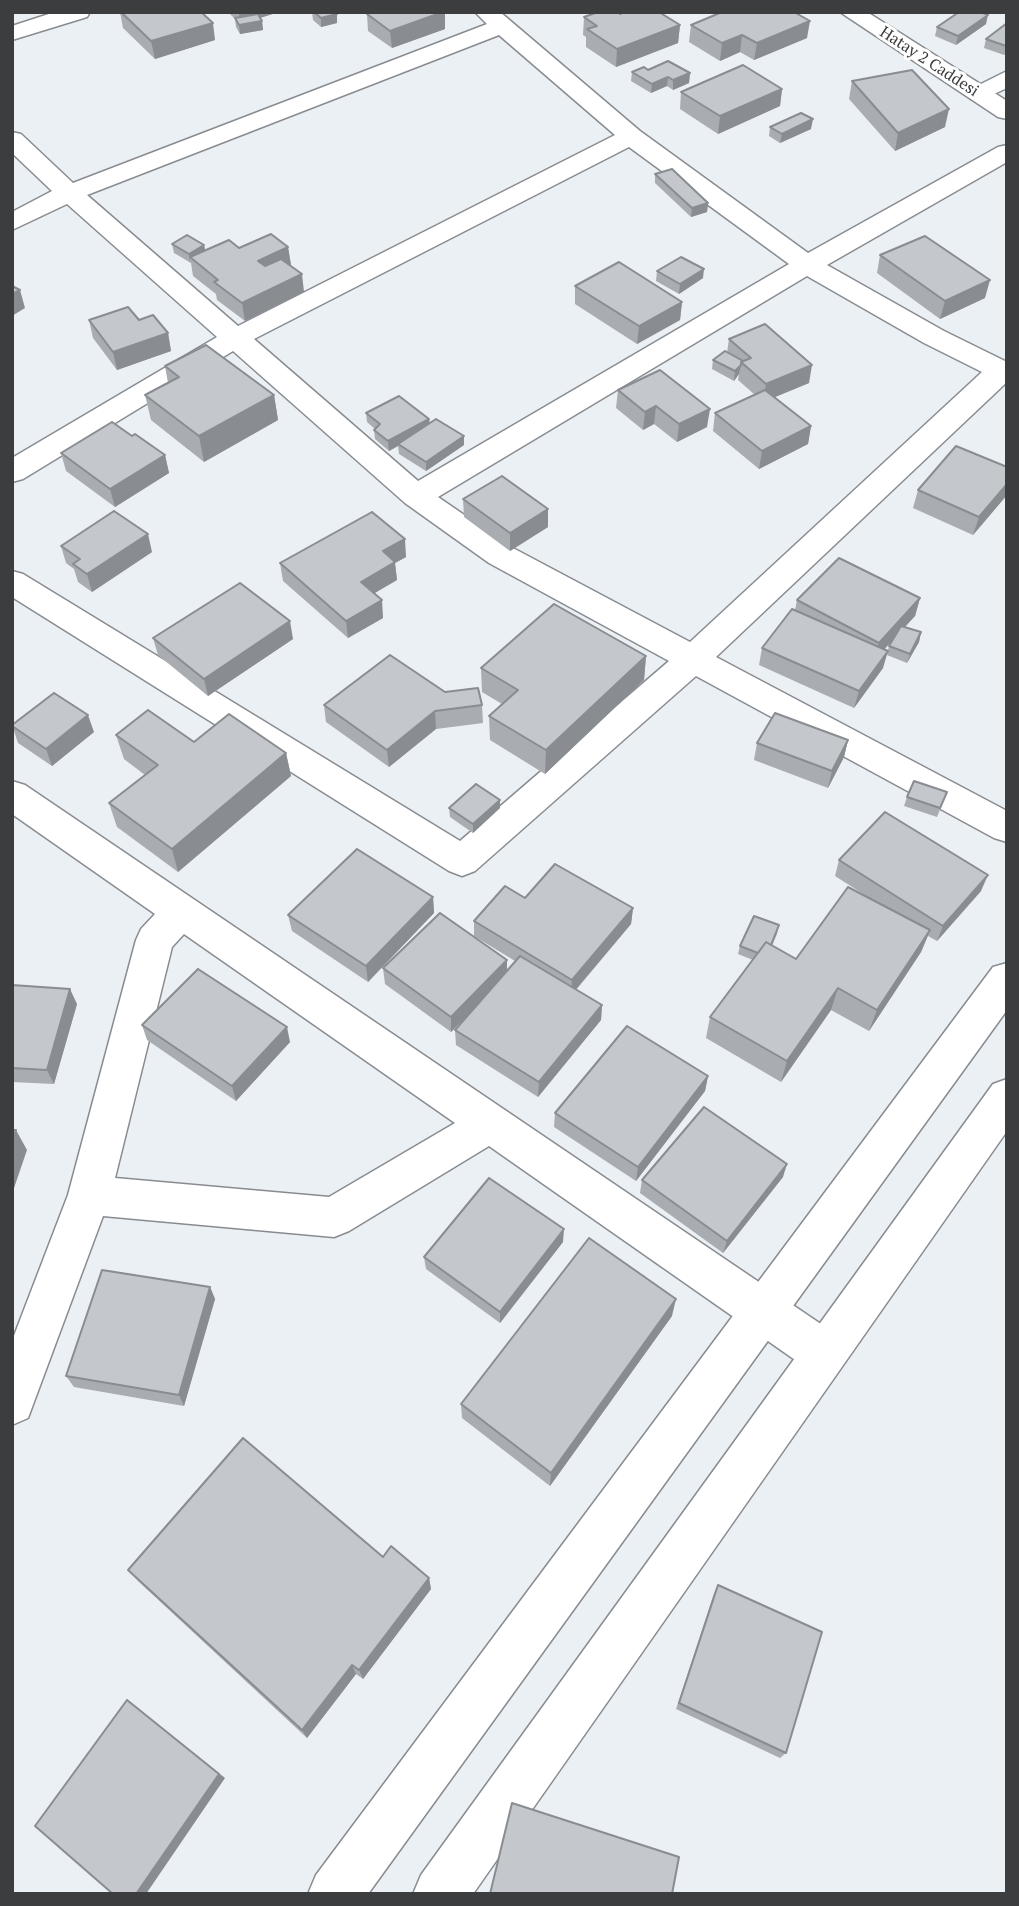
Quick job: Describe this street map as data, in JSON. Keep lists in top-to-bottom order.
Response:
{
  "streets": {
    "street": ["Hatay 2 Caddesi"]
  }
}
